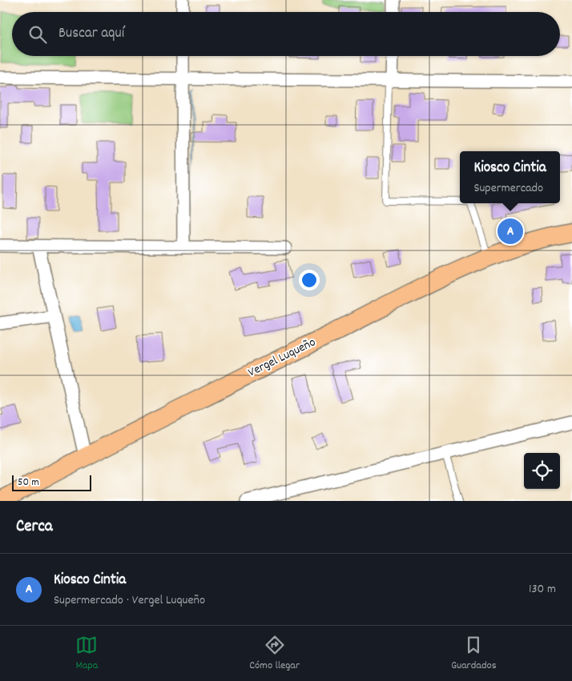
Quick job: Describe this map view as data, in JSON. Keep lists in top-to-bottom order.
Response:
{
  "streets": {
    "main road": ["Vergel Luqueño"]
  },
  "scale_bar": "50 m",
  "page": {
    "search": "Buscar aquí",
    "popup": ["Kiosco Cintia", "Supermercado"],
    "pins": "A",
    "scale": "50 m",
    "heading": "Cerca",
    "list": [
      {
        "mark": "A",
        "name": "Kiosco Cintia",
        "note": "Supermercado · Vergel Luqueño",
        "value": "130 m"
      }
    ],
    "nav": ["Mapa", "Cómo llegar", "Guardados"]
  }
}
